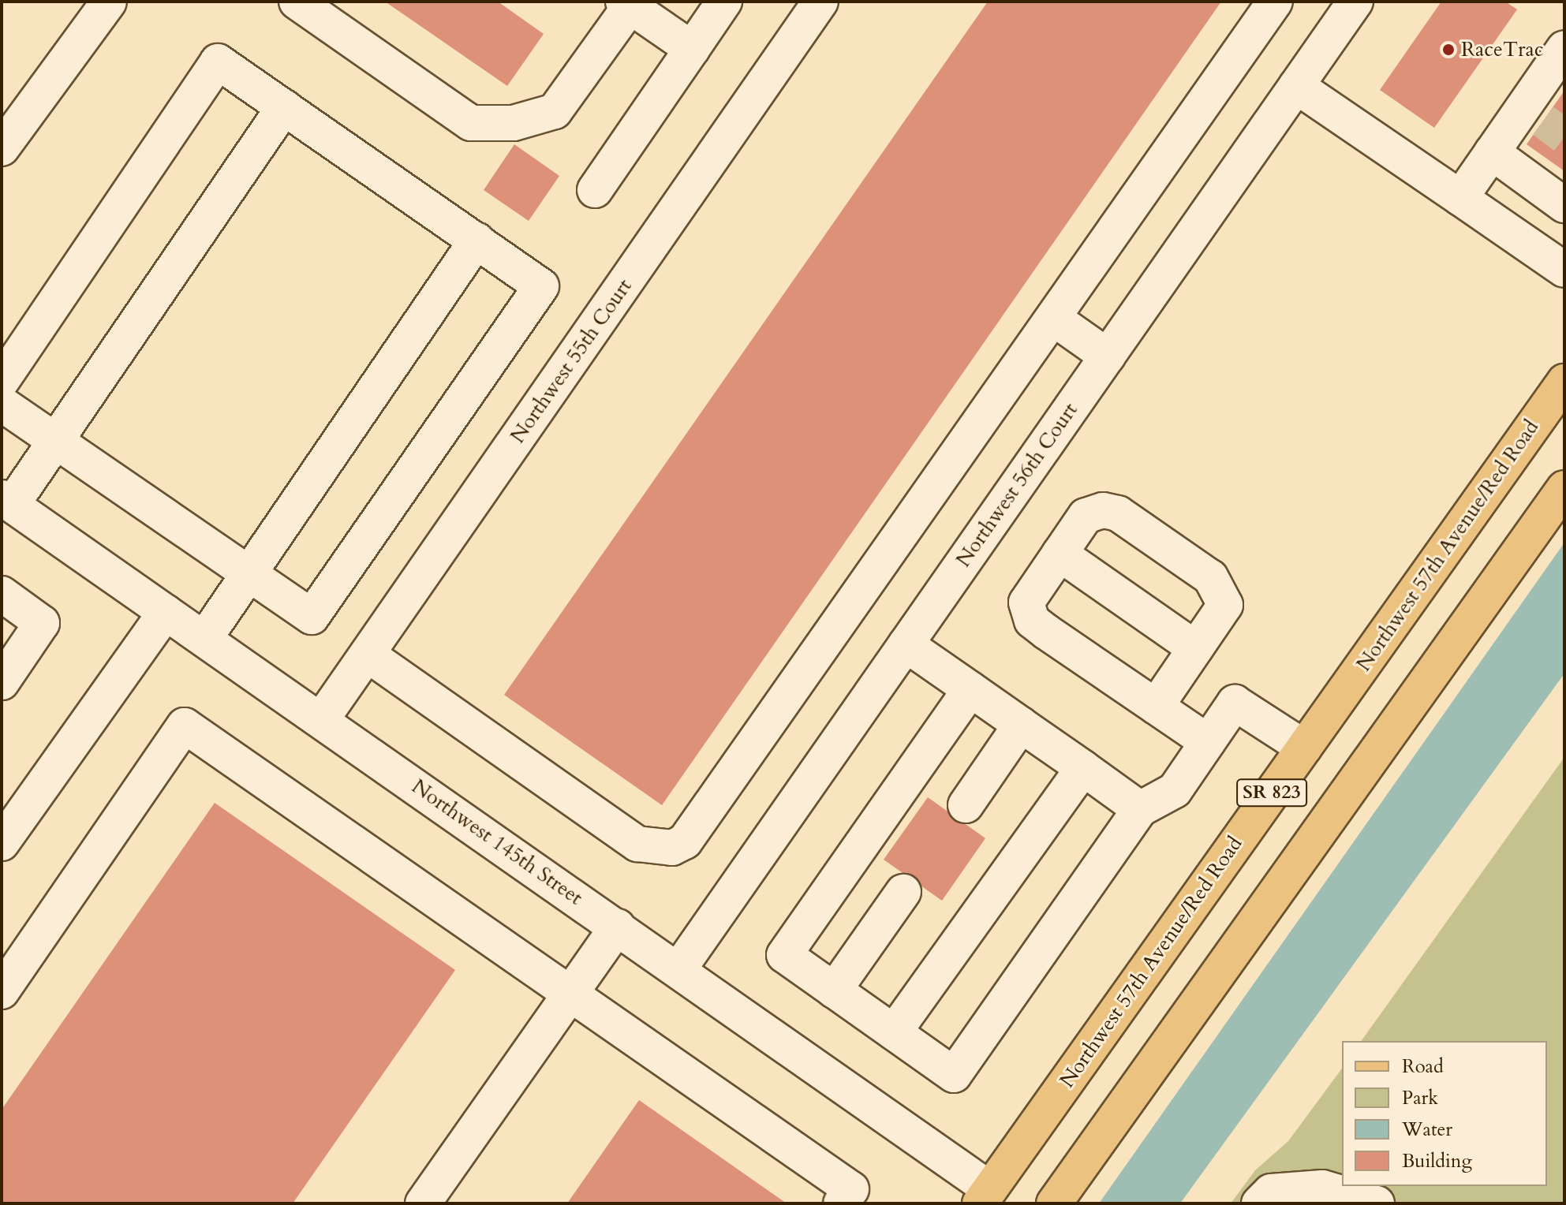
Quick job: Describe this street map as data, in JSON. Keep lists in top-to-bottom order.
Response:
{
  "streets": {
    "main road": ["Northwest 57th Avenue/Red Road", "SR 823"],
    "street": ["Northwest 55th Court", "Northwest 56th Court", "Northwest 145th Street"]
  },
  "crossings": [
    ["Northwest 55th Court", "Northwest 145th Street"],
    ["Northwest 56th Court", "Northwest 145th Street"],
    ["Northwest 57th Avenue/Red Road", "Northwest 145th Street"]
  ],
  "places": ["RaceTrac"],
  "legend": [
    "Road",
    "Park",
    "Water",
    "Building"
  ]
}
